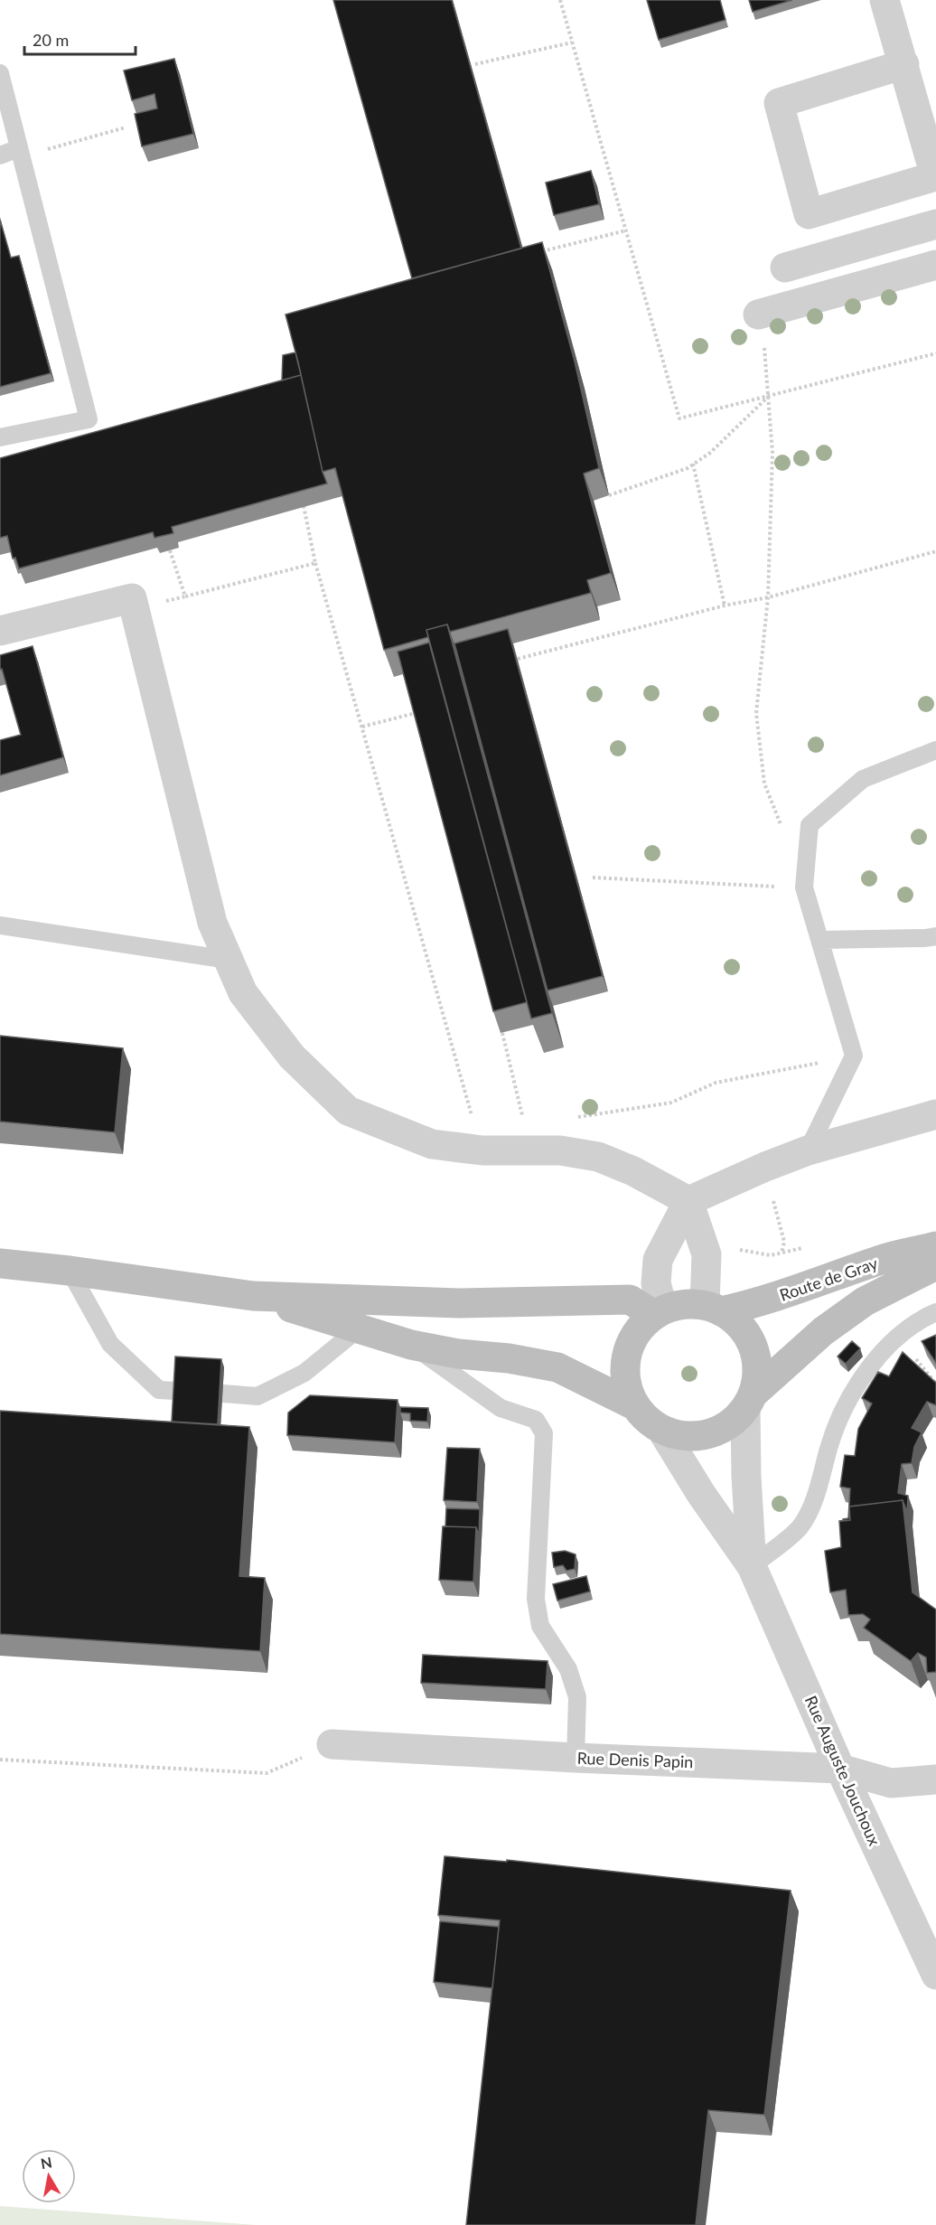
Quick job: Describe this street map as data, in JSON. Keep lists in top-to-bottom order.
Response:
{
  "streets": {
    "main road": ["Route de Gray"],
    "street": ["Rue Denis Papin", "Rue Auguste Jouchoux"]
  },
  "crossings": [
    ["Route de Gray", "Rue Auguste Jouchoux"],
    ["Rue Denis Papin", "Rue Auguste Jouchoux"]
  ],
  "scale_bar": "20 m",
  "north": "top"
}
